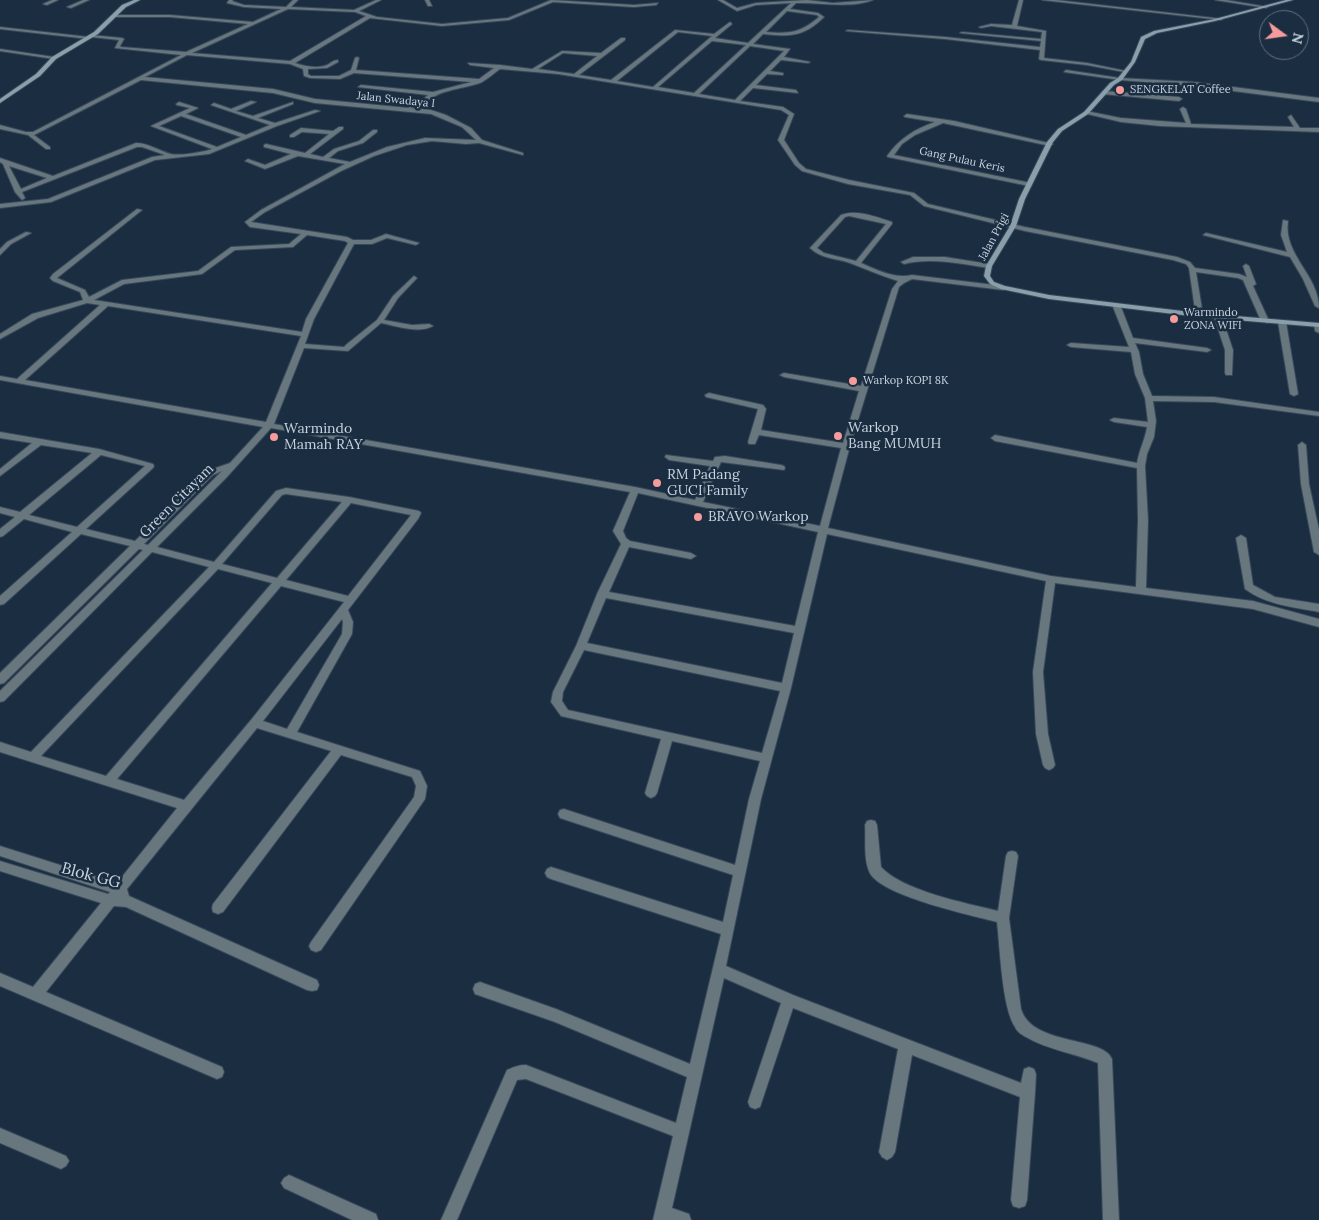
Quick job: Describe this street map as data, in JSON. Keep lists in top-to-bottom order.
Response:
{
  "streets": {
    "street": [
      "Jalan Swadaya I",
      "Gang Pulau Keris",
      "Jalan Prigi",
      "Green Citayam",
      "Blok GG"
    ]
  },
  "crossings": [
    ["Gang Pulau Keris", "Jalan Prigi"]
  ],
  "places": [
    "SENGKELAT Coffee",
    "Warmindo ZONA WIFI",
    "Warkop KOPI 8K",
    "Warkop Bang MUMUH",
    "Warmindo Mamah RAY",
    "RM Padang GUCI Family",
    "BRAVO Warkop"
  ],
  "north": "right"
}
